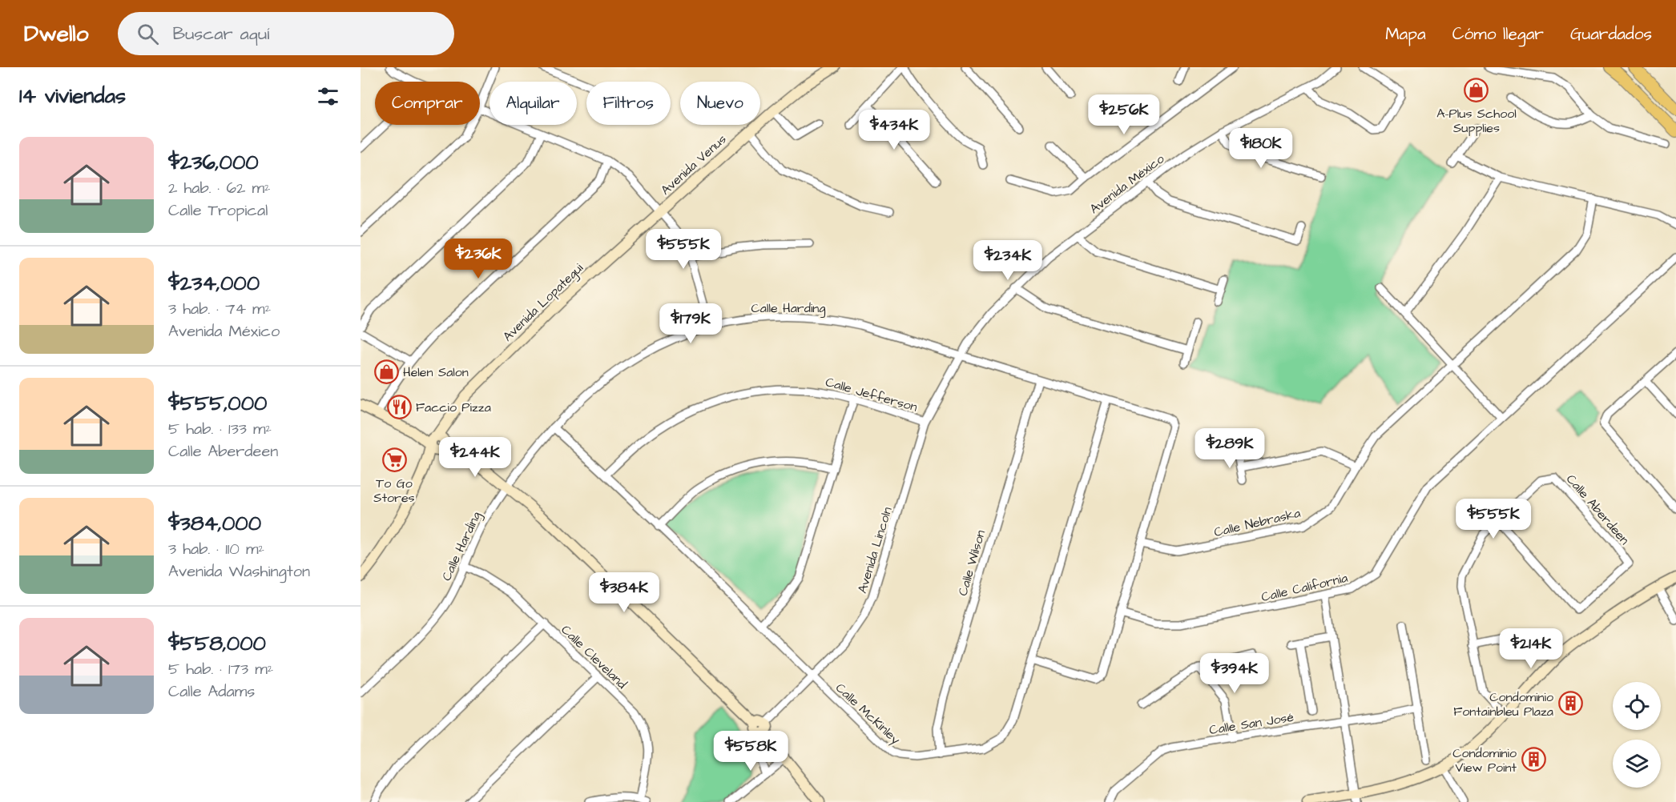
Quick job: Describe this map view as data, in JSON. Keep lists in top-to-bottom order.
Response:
{
  "streets": {
    "street": [
      "Avenida Venus",
      "Avenida México",
      "Avenida Lopategui",
      "Calle Harding",
      "Calle Jefferson",
      "Calle Aberdeen",
      "Calle Nebraska",
      "Avenida Lincoln",
      "Calle Wilson",
      "Calle California",
      "Calle Cleveland",
      "Calle McKinley",
      "Calle San José"
    ]
  },
  "crossings": [
    ["Avenida Venus", "Avenida Lopategui"],
    ["Avenida México", "Calle Harding"],
    ["Avenida México", "Avenida Lincoln"],
    ["Calle Harding", "Calle Nebraska"],
    ["Calle Harding", "Avenida Lincoln"],
    ["Calle Harding", "Calle Wilson"],
    ["Calle Harding", "Calle Cleveland"],
    ["Calle Harding", "Calle McKinley"],
    ["Calle Jefferson", "Avenida Lincoln"],
    ["Calle Jefferson", "Calle McKinley"],
    ["Avenida Lincoln", "Calle McKinley"],
    ["Calle Wilson", "Calle McKinley"]
  ],
  "places": {
    "shop": ["A-Plus School Supplies", "Helen Salon"],
    "restaurant": ["Faccio Pizza"],
    "supermarket": ["To Go Stores"],
    "building": ["Condominio Fontainbleu Plaza", "Condominio View Point"]
  },
  "page": {
    "header": "Dwello",
    "search": "Buscar aquí",
    "nav": ["Mapa", "Cómo llegar", "Guardados"],
    "heading": "14 viviendas",
    "chip": [
      "Comprar",
      "Alquilar",
      "Filtros",
      "Nuevo"
    ],
    "price": [
      "$256K",
      "$434K",
      "$180K",
      "$555K",
      "$236K",
      "$234K",
      "$179K",
      "$289K",
      "$244K",
      "$555K",
      "$384K",
      "$214K",
      "$394K",
      "$558K"
    ],
    "list": [
      {
        "name": "$236,000",
        "note": "2 hab. · 62 m² · Calle Tropical"
      },
      {
        "name": "$234,000",
        "note": "3 hab. · 74 m² · Avenida México"
      },
      {
        "name": "$555,000",
        "note": "5 hab. · 133 m² · Calle Aberdeen"
      },
      {
        "name": "$384,000",
        "note": "3 hab. · 110 m² · Avenida Washington"
      },
      {
        "name": "$558,000",
        "note": "5 hab. · 173 m² · Calle Adams"
      }
    ]
  }
}
